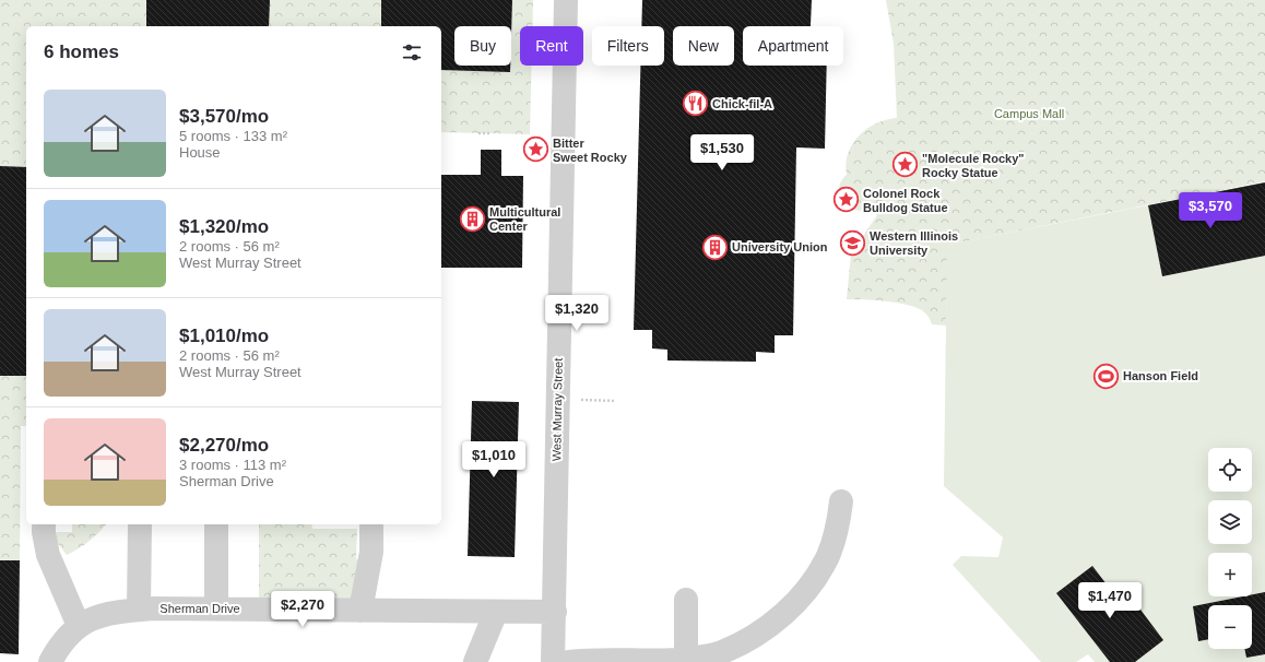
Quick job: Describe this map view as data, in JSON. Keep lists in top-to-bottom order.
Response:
{
  "streets": {
    "street": ["West Murray Street", "Sherman Drive"]
  },
  "crossings": [
    ["West Murray Street", "Sherman Drive"]
  ],
  "parks": ["Campus Mall"],
  "places": {
    "restaurant": ["Chick-fil-A"],
    "place": ["Bitter Sweet Rocky", "\"Molecule Rocky\" Rocky Statue", "Colonel Rock Bulldog Statue"],
    "building": ["Multicultural Center", "University Union"],
    "school or university": ["Western Illinois University"],
    "sports": ["Hanson Field"]
  },
  "page": {
    "chip": [
      "Buy",
      "Rent",
      "Filters",
      "New",
      "Apartment"
    ],
    "heading": "6 homes",
    "list": [
      {
        "name": "$3,570/mo",
        "note": "5 rooms · 133 m² · House"
      },
      {
        "name": "$1,320/mo",
        "note": "2 rooms · 56 m² · West Murray Street"
      },
      {
        "name": "$1,010/mo",
        "note": "2 rooms · 56 m² · West Murray Street"
      },
      {
        "name": "$2,270/mo",
        "note": "3 rooms · 113 m² · Sherman Drive"
      }
    ],
    "price": [
      "$1,530",
      "$3,570",
      "$1,320",
      "$1,010",
      "$1,470",
      "$2,270"
    ],
    "map_buttons": ["+", "−"]
  }
}
